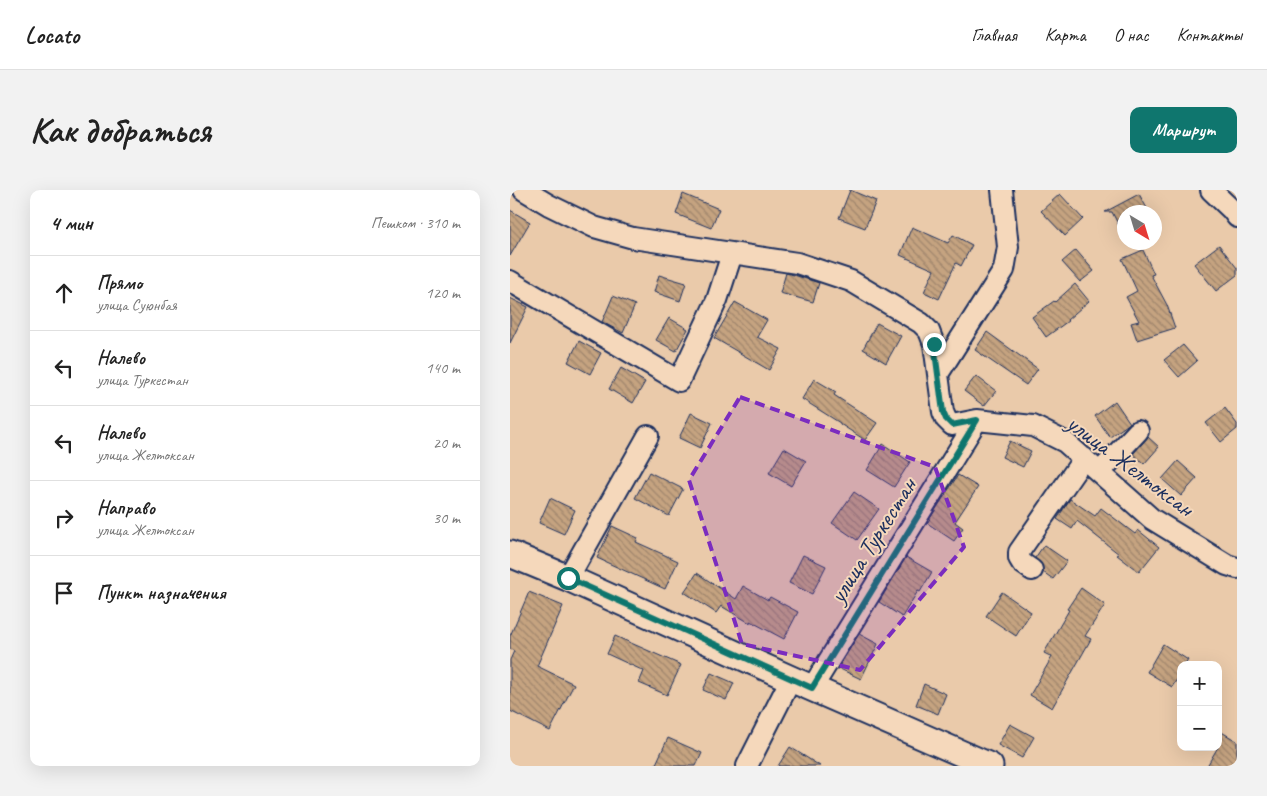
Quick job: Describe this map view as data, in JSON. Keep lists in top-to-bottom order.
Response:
{
  "streets": {
    "street": ["улица Желтоксан", "улица Туркестан"]
  },
  "crossings": [
    ["улица Желтоксан", "улица Туркестан"]
  ],
  "north": "bottom right",
  "page": {
    "header": "Locato",
    "nav": [
      "Главная",
      "Карта",
      "О нас",
      "Контакты"
    ],
    "buttons": "Маршрут",
    "title": "Как добраться",
    "heading": ["4 мин", "Пешком · 310 m"],
    "list": [
      ["Прямо", "улица Суюнбая", "120 m"],
      ["Налево", "улица Туркестан", "140 m"],
      ["Налево", "улица Желтоксан", "20 m"],
      ["Направо", "улица Желтоксан", "30 m"],
      "Пункт назначения"
    ],
    "map_buttons": ["+", "−"]
  }
}
